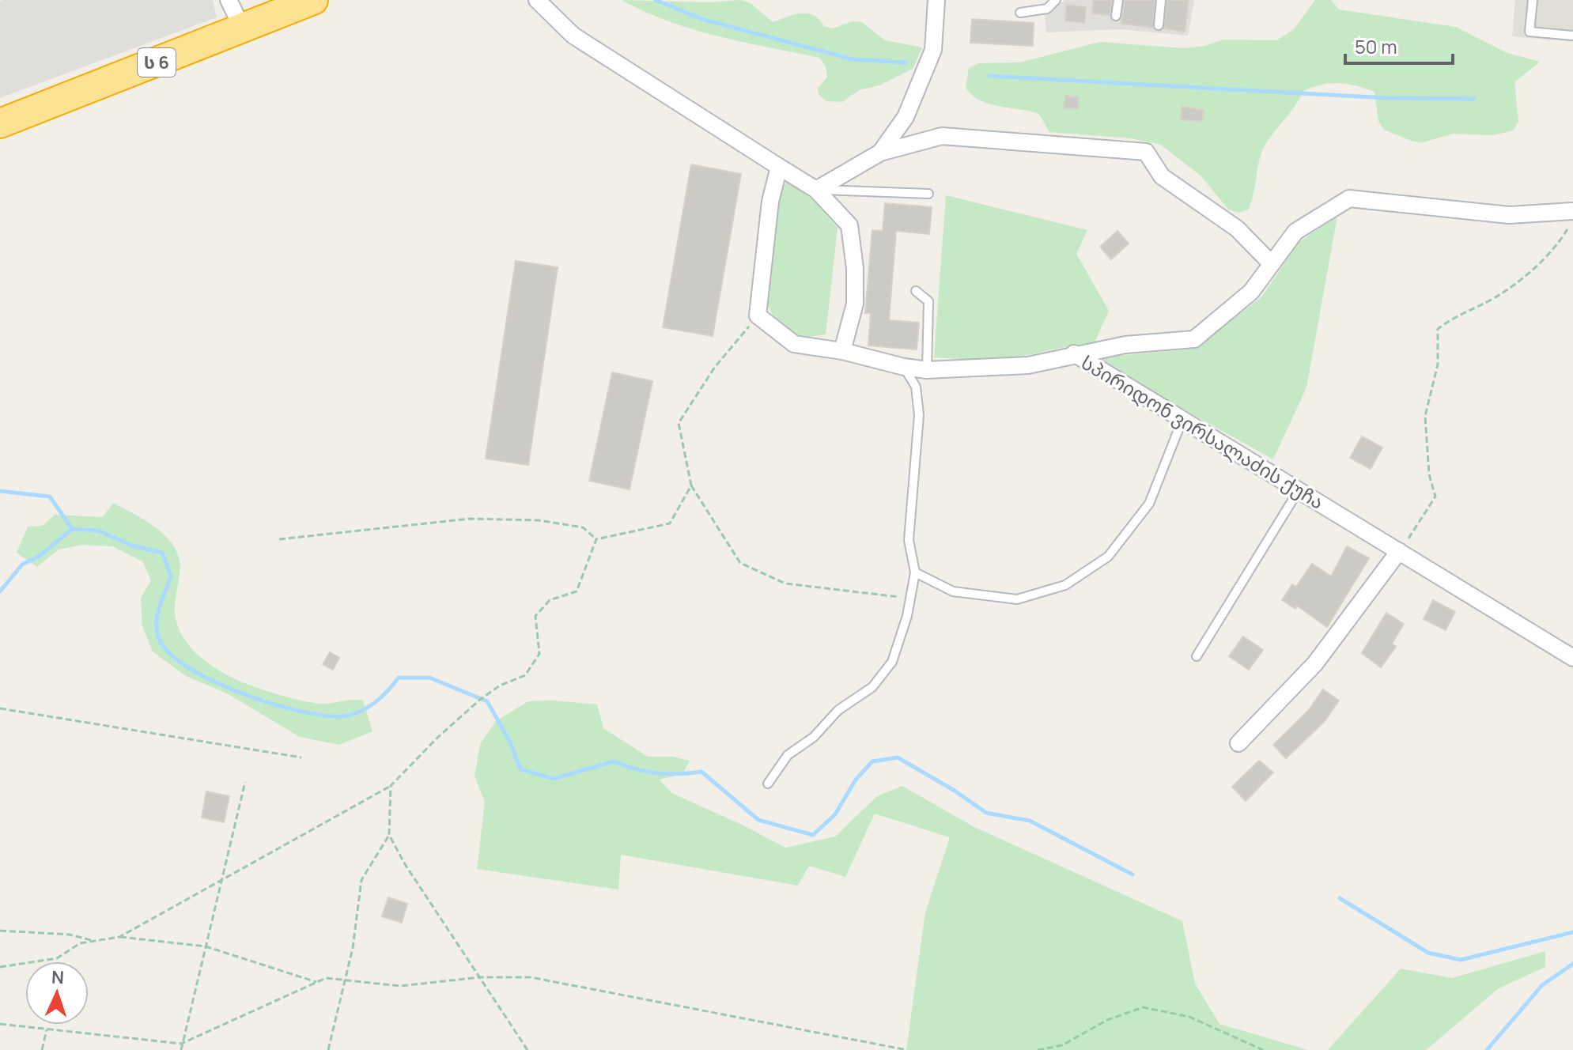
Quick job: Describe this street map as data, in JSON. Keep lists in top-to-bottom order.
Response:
{
  "streets": {
    "highway": ["ს 6"],
    "street": ["სპირიდონ ვირსალაძის ქუჩა"]
  },
  "scale_bar": "50 m",
  "north": "top"
}
